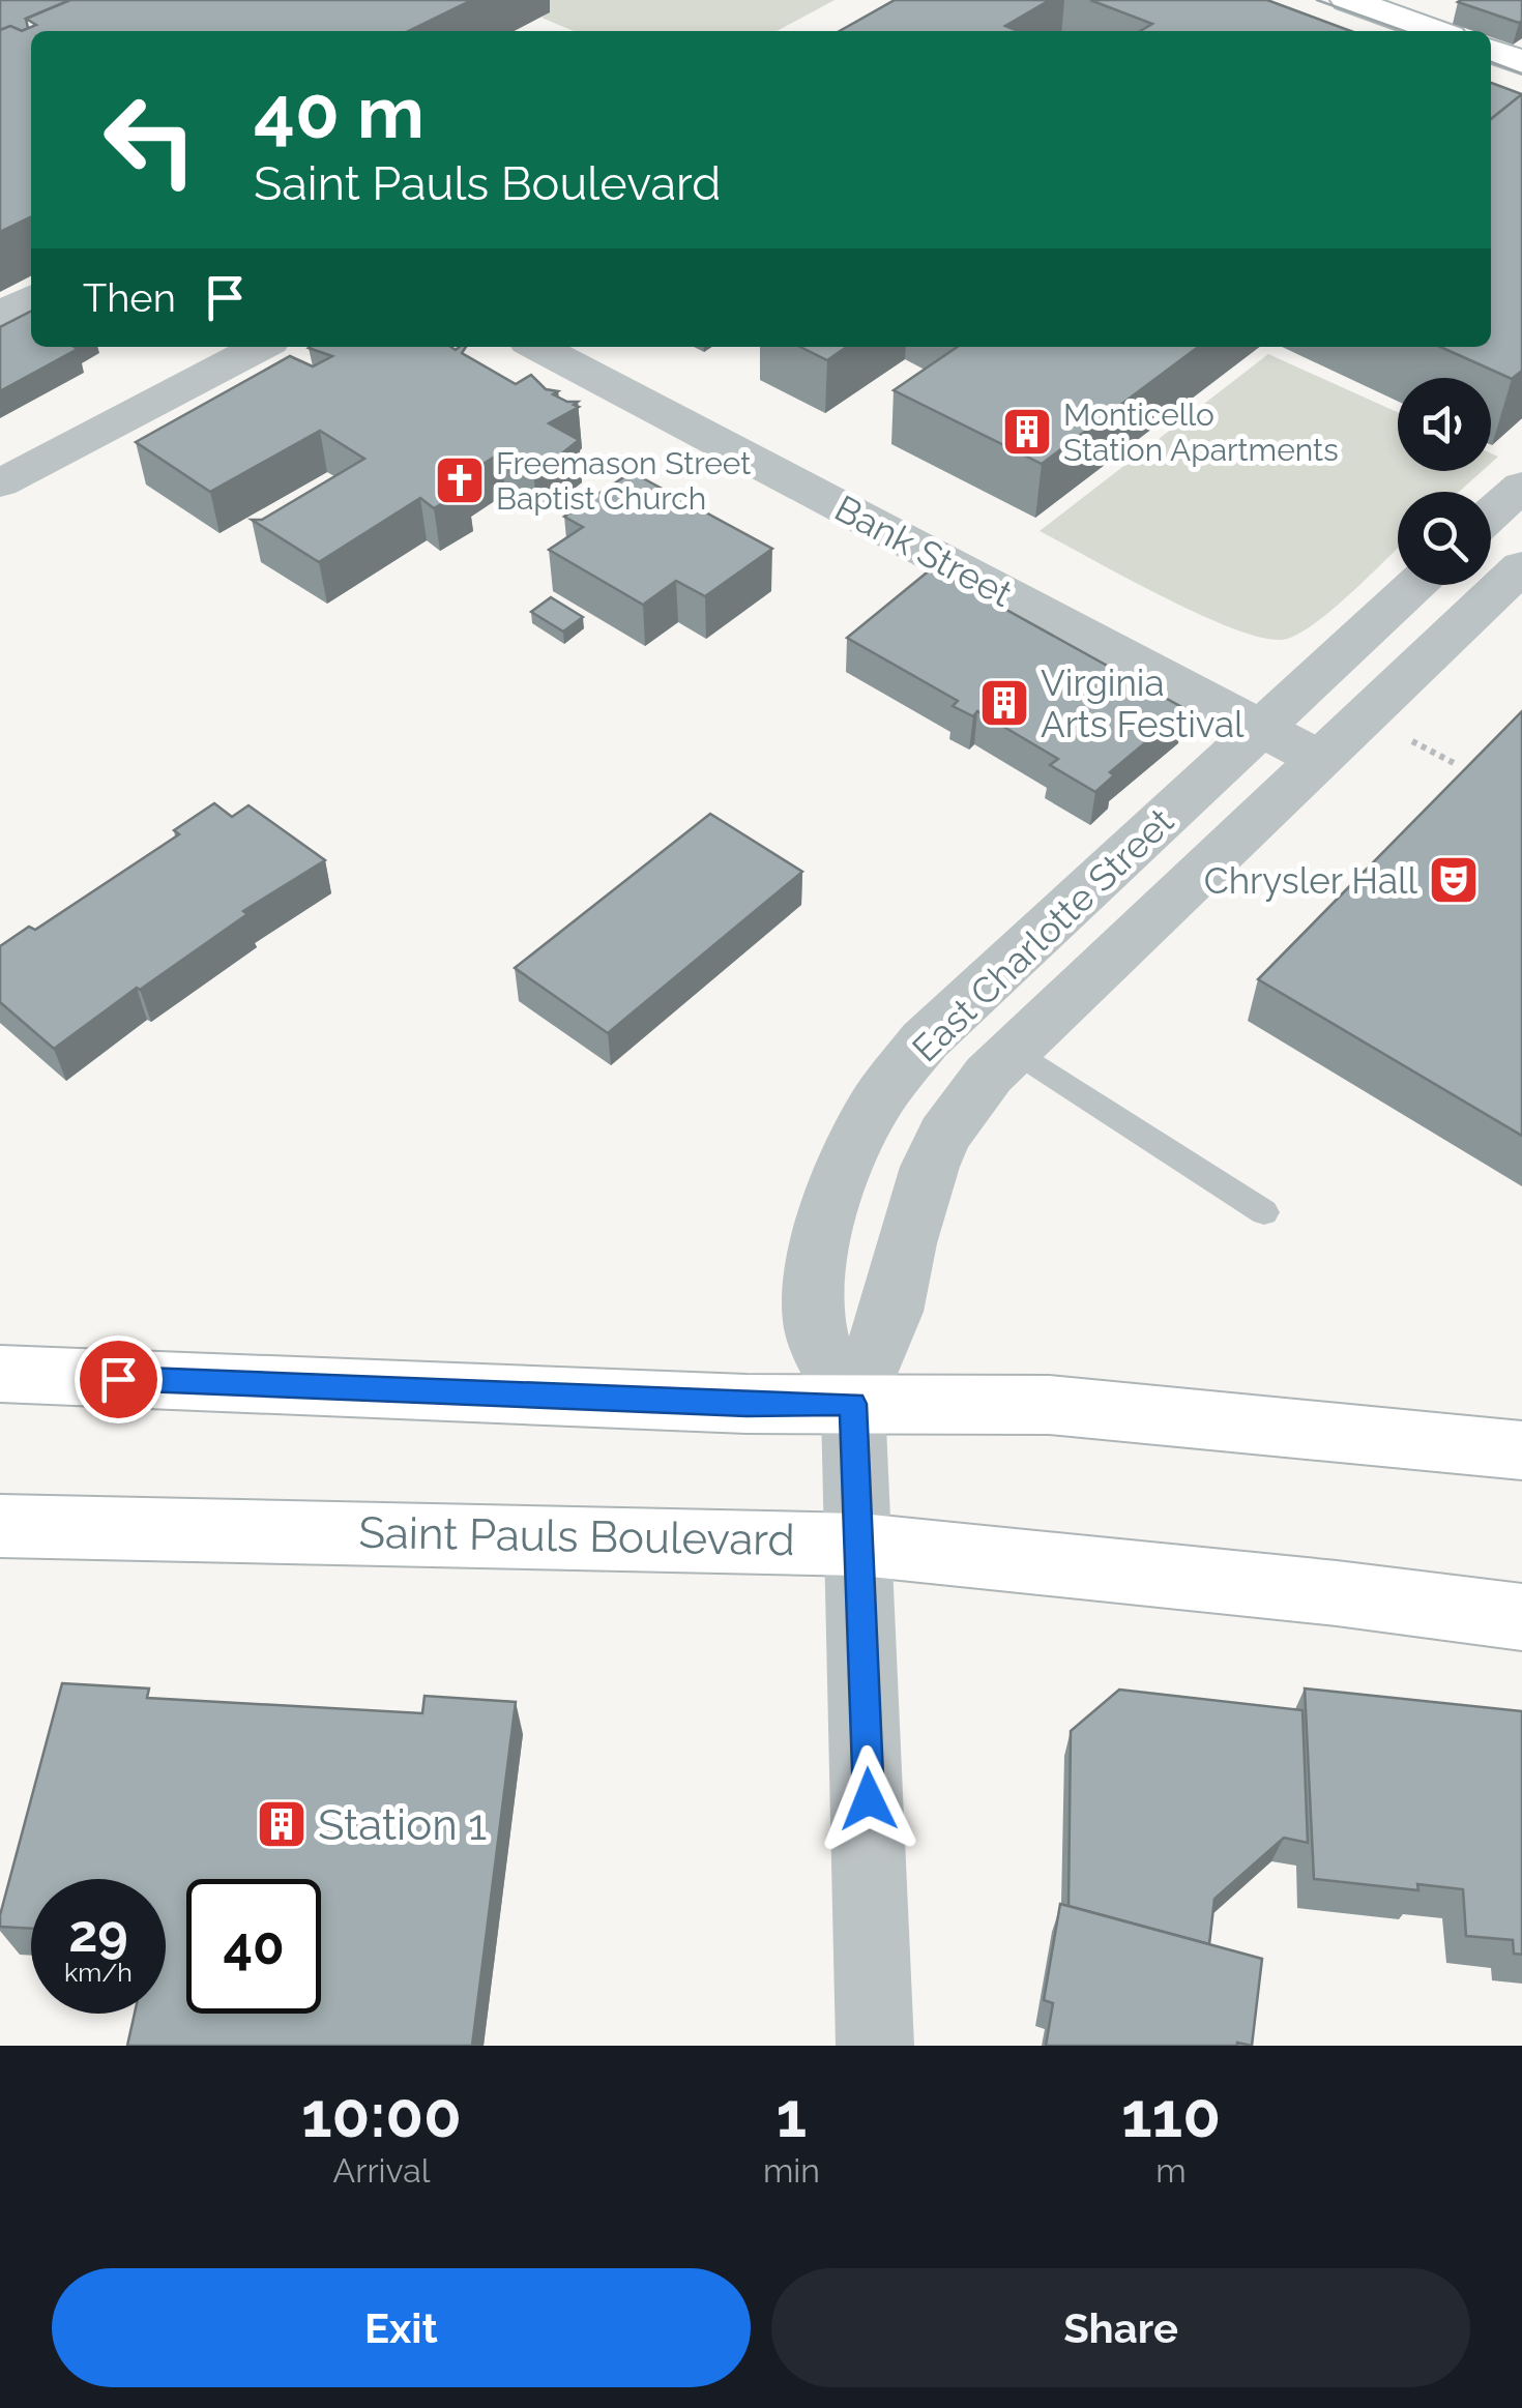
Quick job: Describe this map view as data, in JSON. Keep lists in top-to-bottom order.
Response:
{
  "streets": {
    "main road": ["Saint Pauls Boulevard"],
    "street": ["Bank Street", "East Charlotte Street"]
  },
  "crossings": [
    ["Bank Street", "East Charlotte Street"]
  ],
  "places": {
    "building": ["Monticello Station Apartments", "Virginia Arts Festival", "Station 1"],
    "church": ["Freemason Street Baptist Church"],
    "theatre": ["Chrysler Hall"]
  },
  "page": {
    "turn": ["40 m", "Saint Pauls Boulevard"],
    "then": "Then",
    "speed": "29 km/h",
    "limit": "40",
    "eta": [
      "10:00",
      "Arrival",
      "1",
      "min",
      "110",
      "m"
    ],
    "buttons": ["Exit", "Share"]
  }
}
